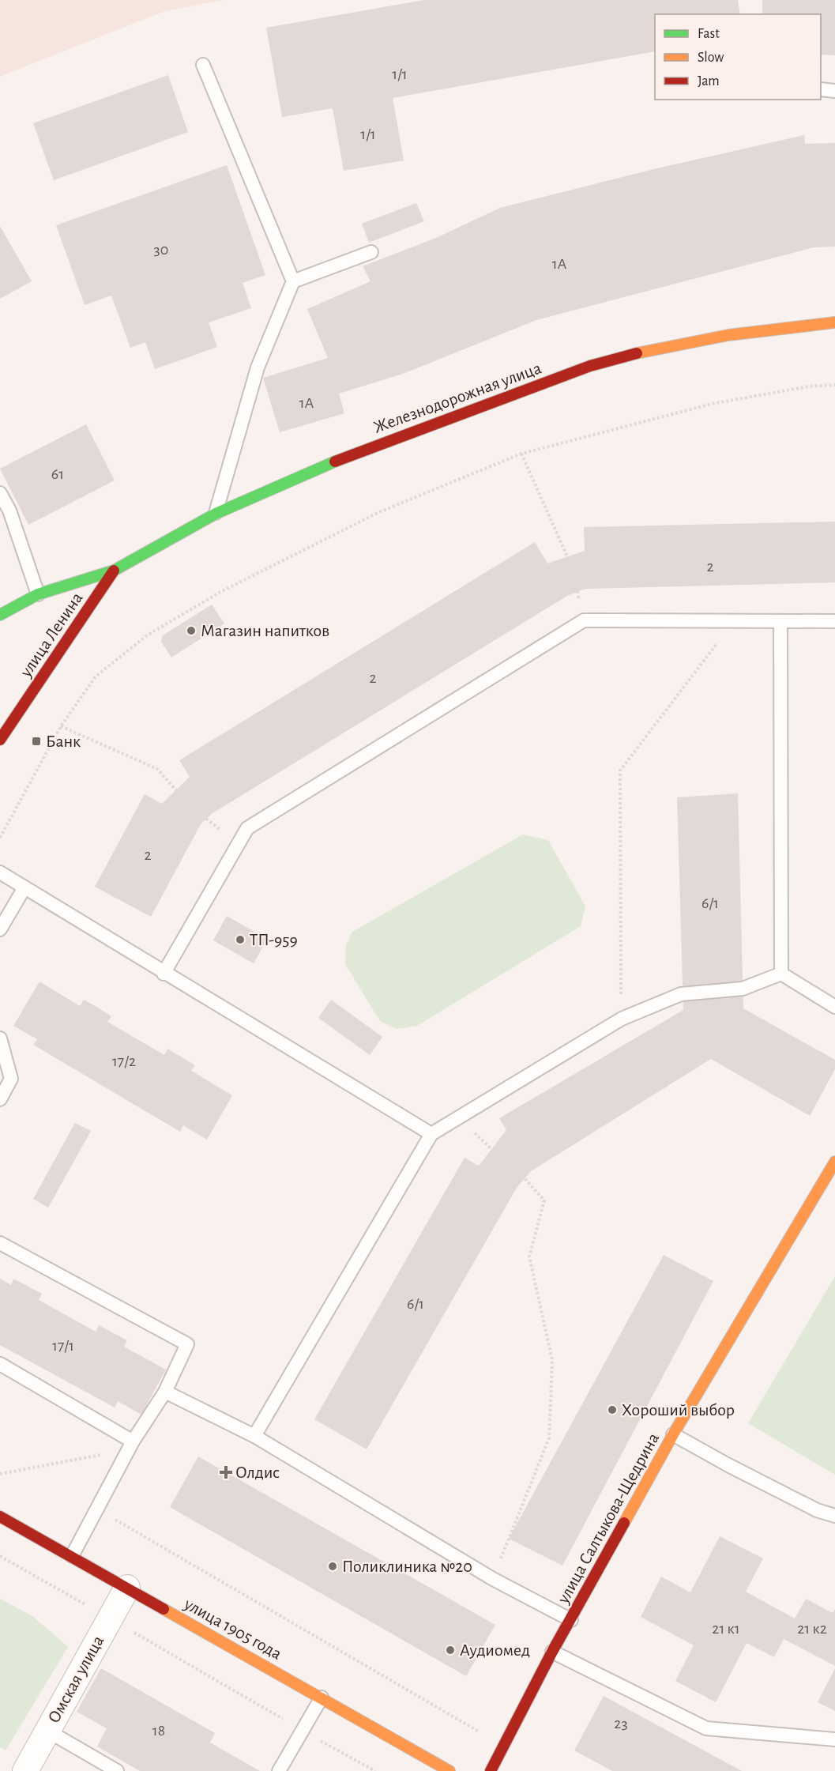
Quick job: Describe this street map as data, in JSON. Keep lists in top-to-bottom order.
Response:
{
  "streets": {
    "street": [
      "Железнодорожная улица",
      "улица Ленина",
      "улица Салтыкова-Щедрина",
      "улица 1905 года",
      "Омская улица"
    ]
  },
  "crossings": [
    ["Железнодорожная улица", "улица Ленина"],
    ["улица 1905 года", "Омская улица"]
  ],
  "places": {
    "other": [
      "Магазин напитков",
      "ТП-959",
      "Хороший выбор",
      "Поликлиника №20",
      "Аудиомед"
    ],
    "transit": ["Банк"],
    "health": ["Олдис"]
  },
  "house_numbers": [
    "1/1",
    "1/1",
    "30",
    "1А",
    "1А",
    "61",
    "2",
    "2",
    "2",
    "6/1",
    "17/2",
    "6/1",
    "17/1",
    "21 к1",
    "21 к2",
    "23",
    "18"
  ],
  "legend": ["Fast", "Slow", "Jam"]
}
